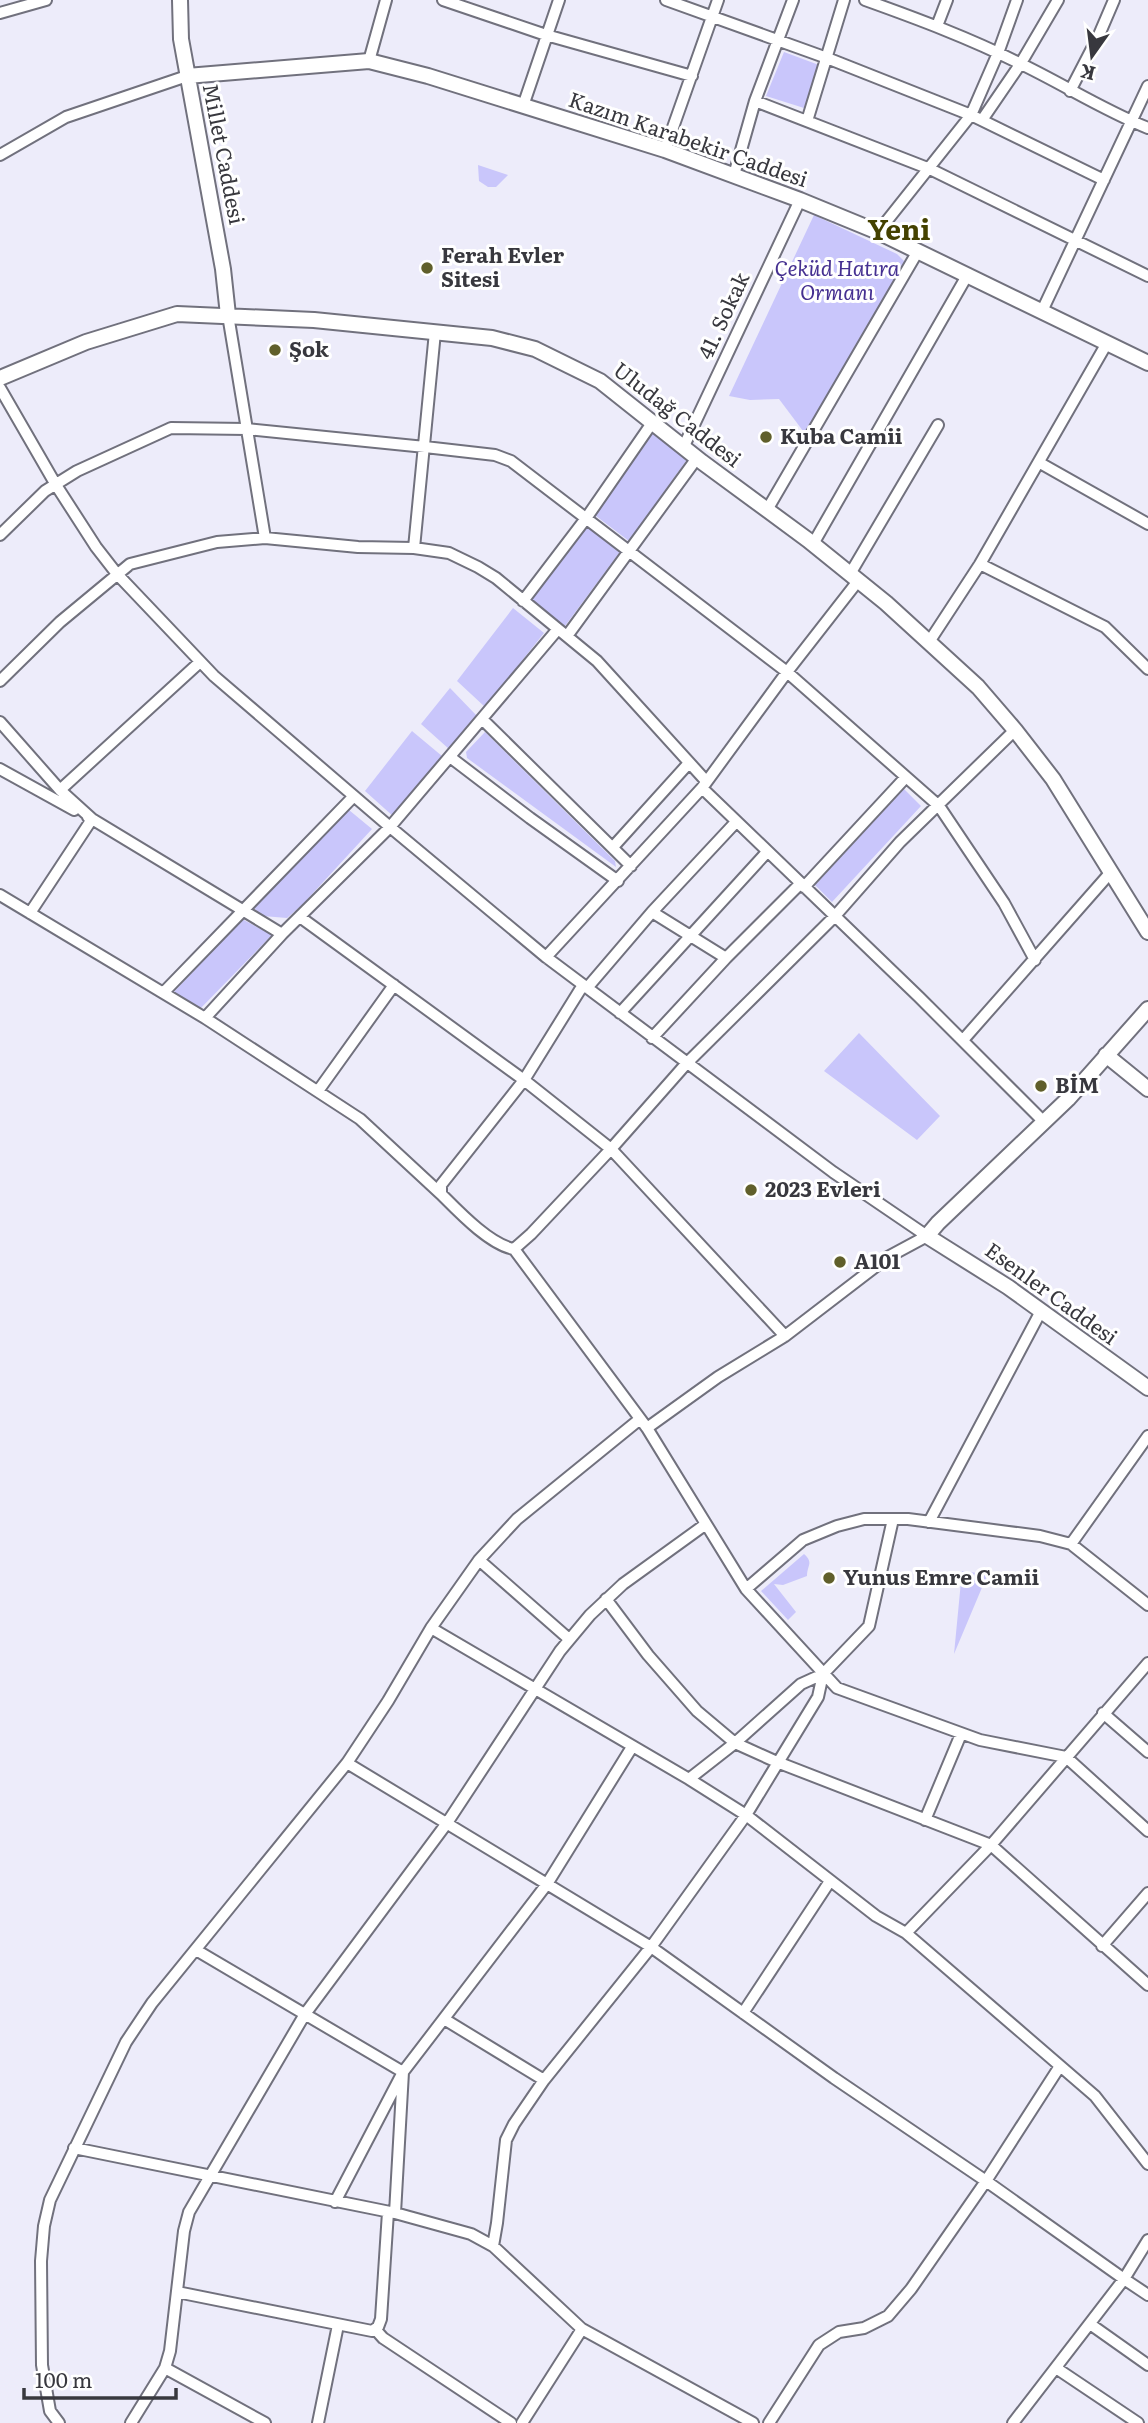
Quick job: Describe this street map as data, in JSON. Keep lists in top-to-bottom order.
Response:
{
  "streets": {
    "street": [
      "Kazım Karabekir Caddesi",
      "Millet Caddesi",
      "41. Sokak",
      "Uludağ Caddesi",
      "Esenler Caddesi"
    ]
  },
  "crossings": [
    ["Kazım Karabekir Caddesi", "Millet Caddesi"],
    ["Kazım Karabekir Caddesi", "41. Sokak"],
    ["Millet Caddesi", "Uludağ Caddesi"],
    ["41. Sokak", "Uludağ Caddesi"]
  ],
  "districts": ["Yeni"],
  "parks": ["Çeküd Hatıra Ormanı"],
  "places": [
    "Ferah Evler Sitesi",
    "Şok",
    "Kuba Camii",
    "BİM",
    "2023 Evleri",
    "A101",
    "Yunus Emre Camii"
  ],
  "scale_bar": "100 m",
  "north": "bottom"
}
